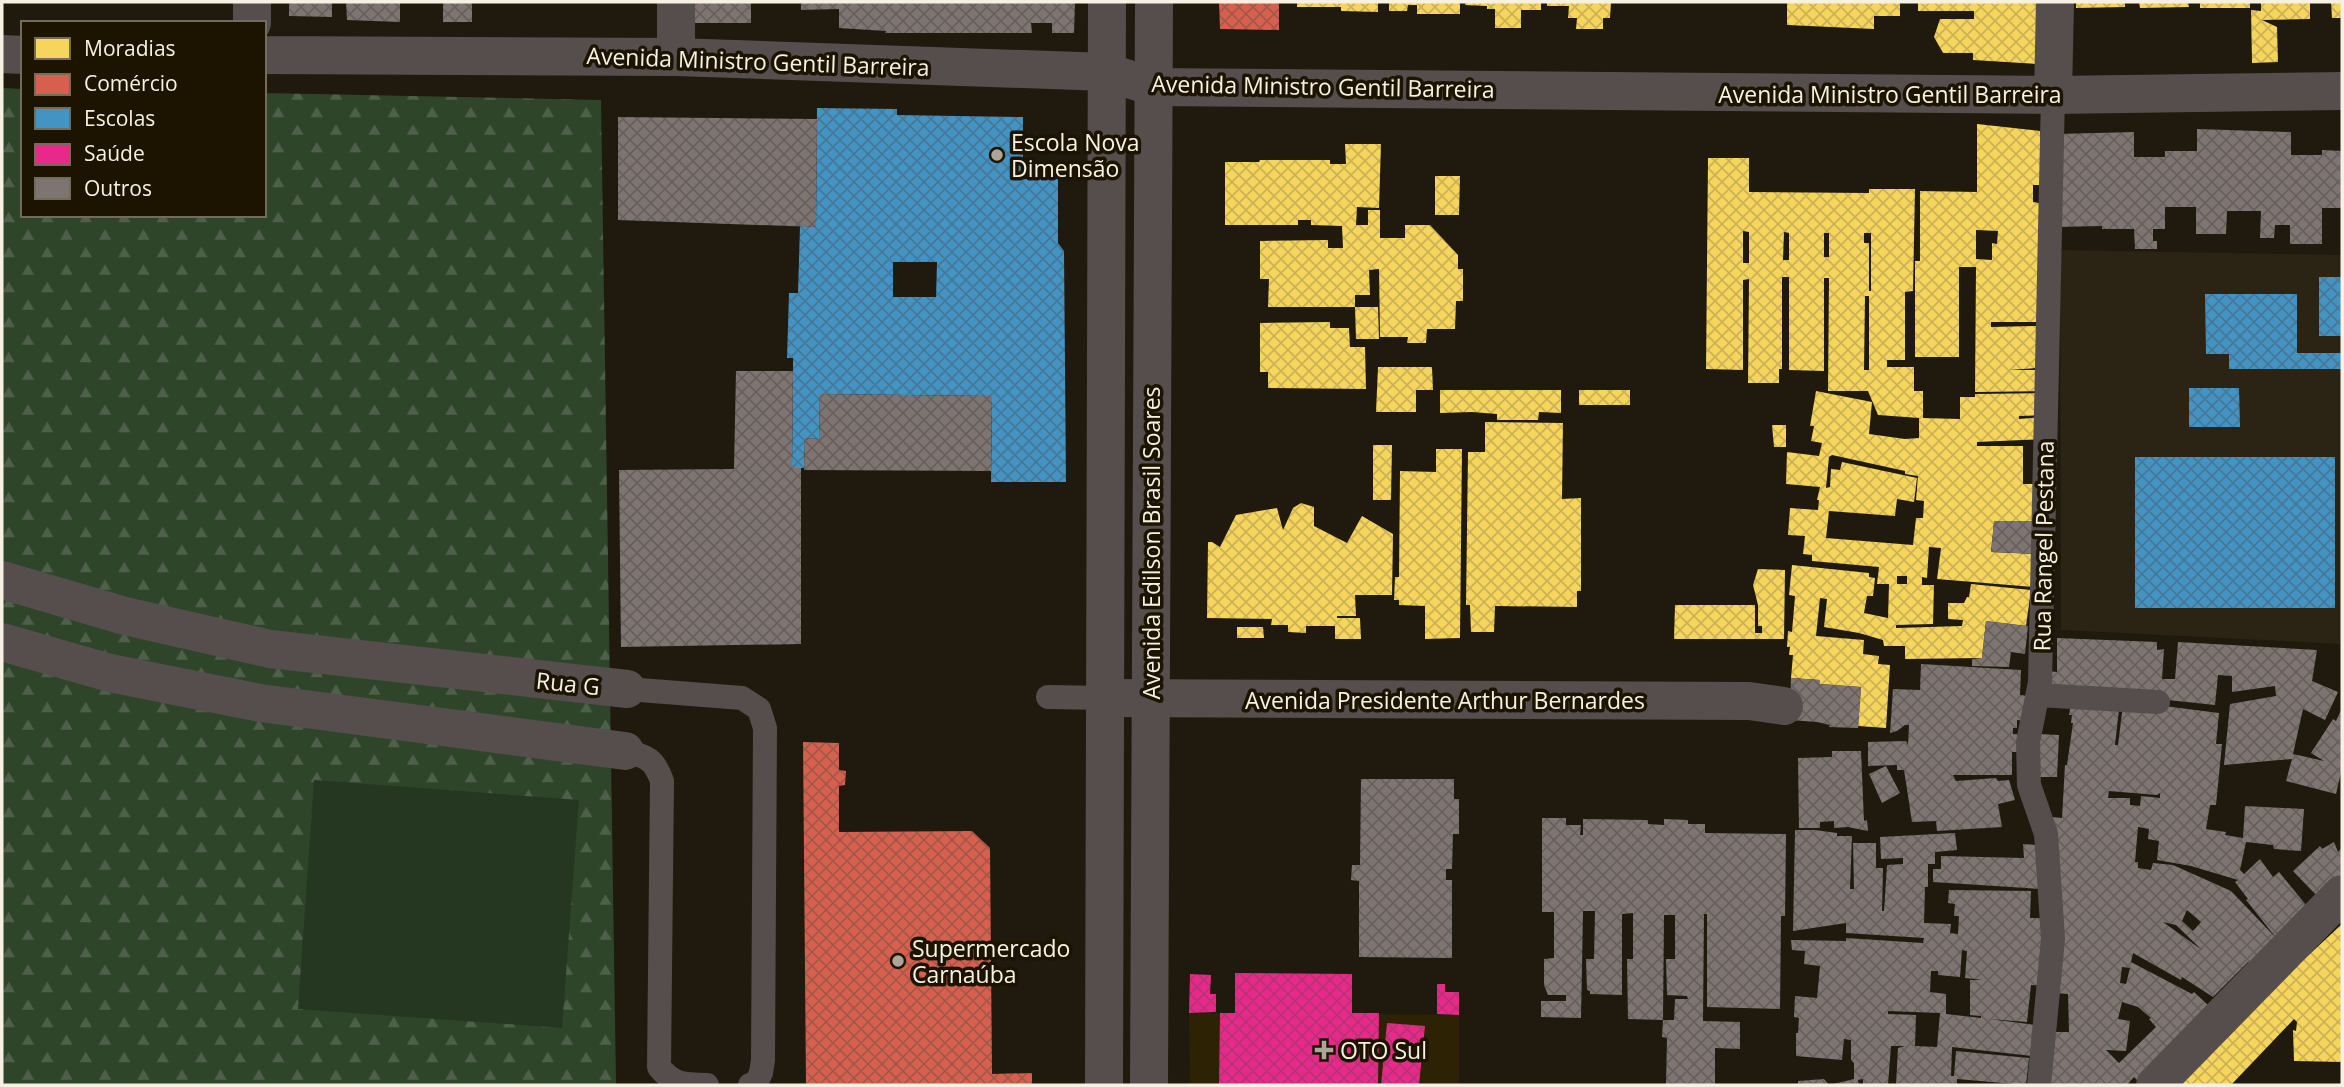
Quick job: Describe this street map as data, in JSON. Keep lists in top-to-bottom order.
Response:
{
  "streets": {
    "main road": ["Avenida Edilson Brasil Soares"],
    "street": [
      "Avenida Ministro Gentil Barreira",
      "Rua Rangel Pestana",
      "Rua G",
      "Avenida Presidente Arthur Bernardes"
    ]
  },
  "crossings": [
    ["Avenida Ministro Gentil Barreira", "Avenida Edilson Brasil Soares"],
    ["Avenida Ministro Gentil Barreira", "Rua Rangel Pestana"],
    ["Avenida Edilson Brasil Soares", "Avenida Presidente Arthur Bernardes"]
  ],
  "places": {
    "other": ["Escola Nova Dimensão", "Supermercado Carnaúba"],
    "health": ["OTO Sul"]
  },
  "legend": [
    "Moradias",
    "Comércio",
    "Escolas",
    "Saúde",
    "Outros"
  ]
}
